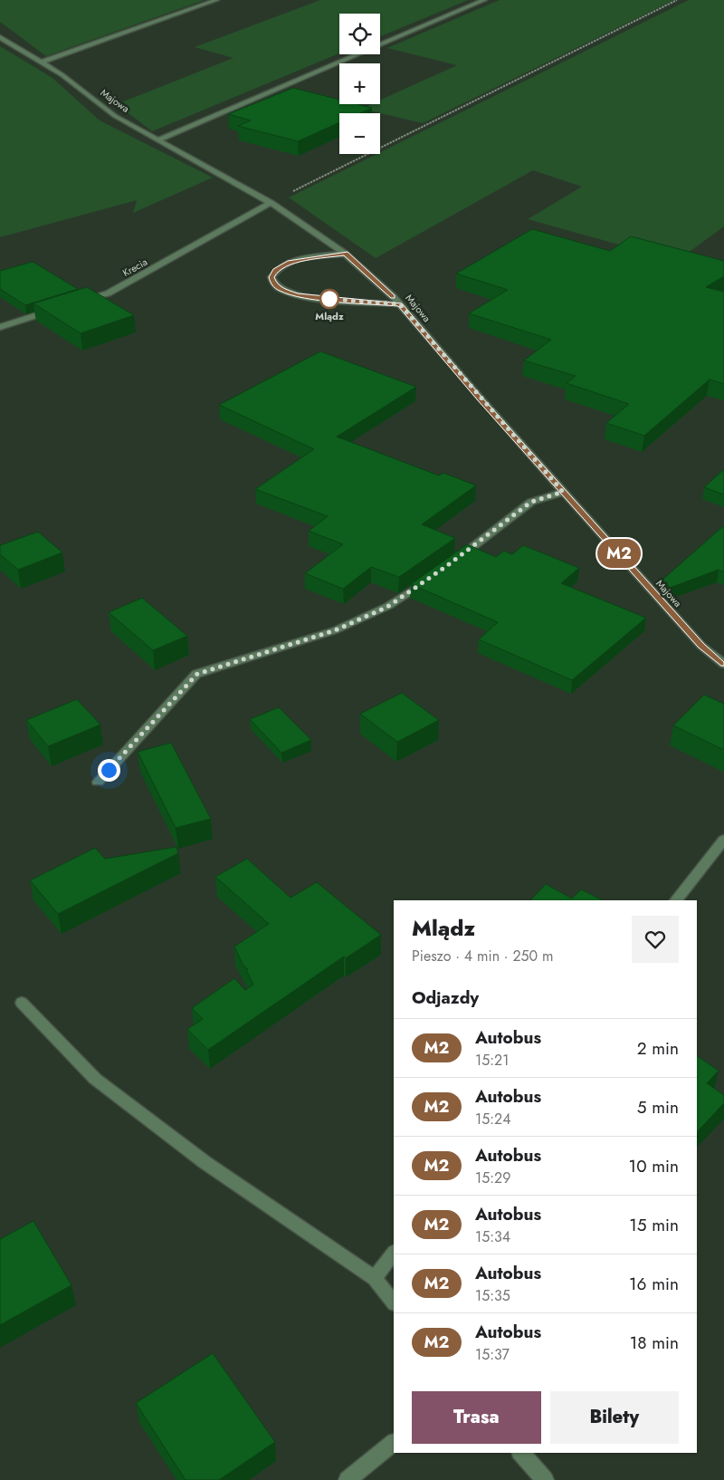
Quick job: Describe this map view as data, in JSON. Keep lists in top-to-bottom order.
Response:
{
  "streets": {
    "street": ["Majowa", "Krecia"]
  },
  "crossings": [
    ["Majowa", "Krecia"]
  ],
  "places": ["Mlądz"],
  "lines": ["bus line M2"],
  "page": {
    "on_map": "M2",
    "map_buttons": ["+", "−"],
    "heading": [
      ["Mlądz", "Pieszo · 4 min · 250 m"],
      "Odjazdy"
    ],
    "list": [
      {
        "mark": "M2",
        "name": "Autobus",
        "note": "15:21",
        "value": "2 min"
      },
      {
        "mark": "M2",
        "name": "Autobus",
        "note": "15:24",
        "value": "5 min"
      },
      {
        "mark": "M2",
        "name": "Autobus",
        "note": "15:29",
        "value": "10 min"
      },
      {
        "mark": "M2",
        "name": "Autobus",
        "note": "15:34",
        "value": "15 min"
      },
      {
        "mark": "M2",
        "name": "Autobus",
        "note": "15:35",
        "value": "16 min"
      },
      {
        "mark": "M2",
        "name": "Autobus",
        "note": "15:37",
        "value": "18 min"
      }
    ],
    "buttons": ["Trasa", "Bilety"]
  }
}
